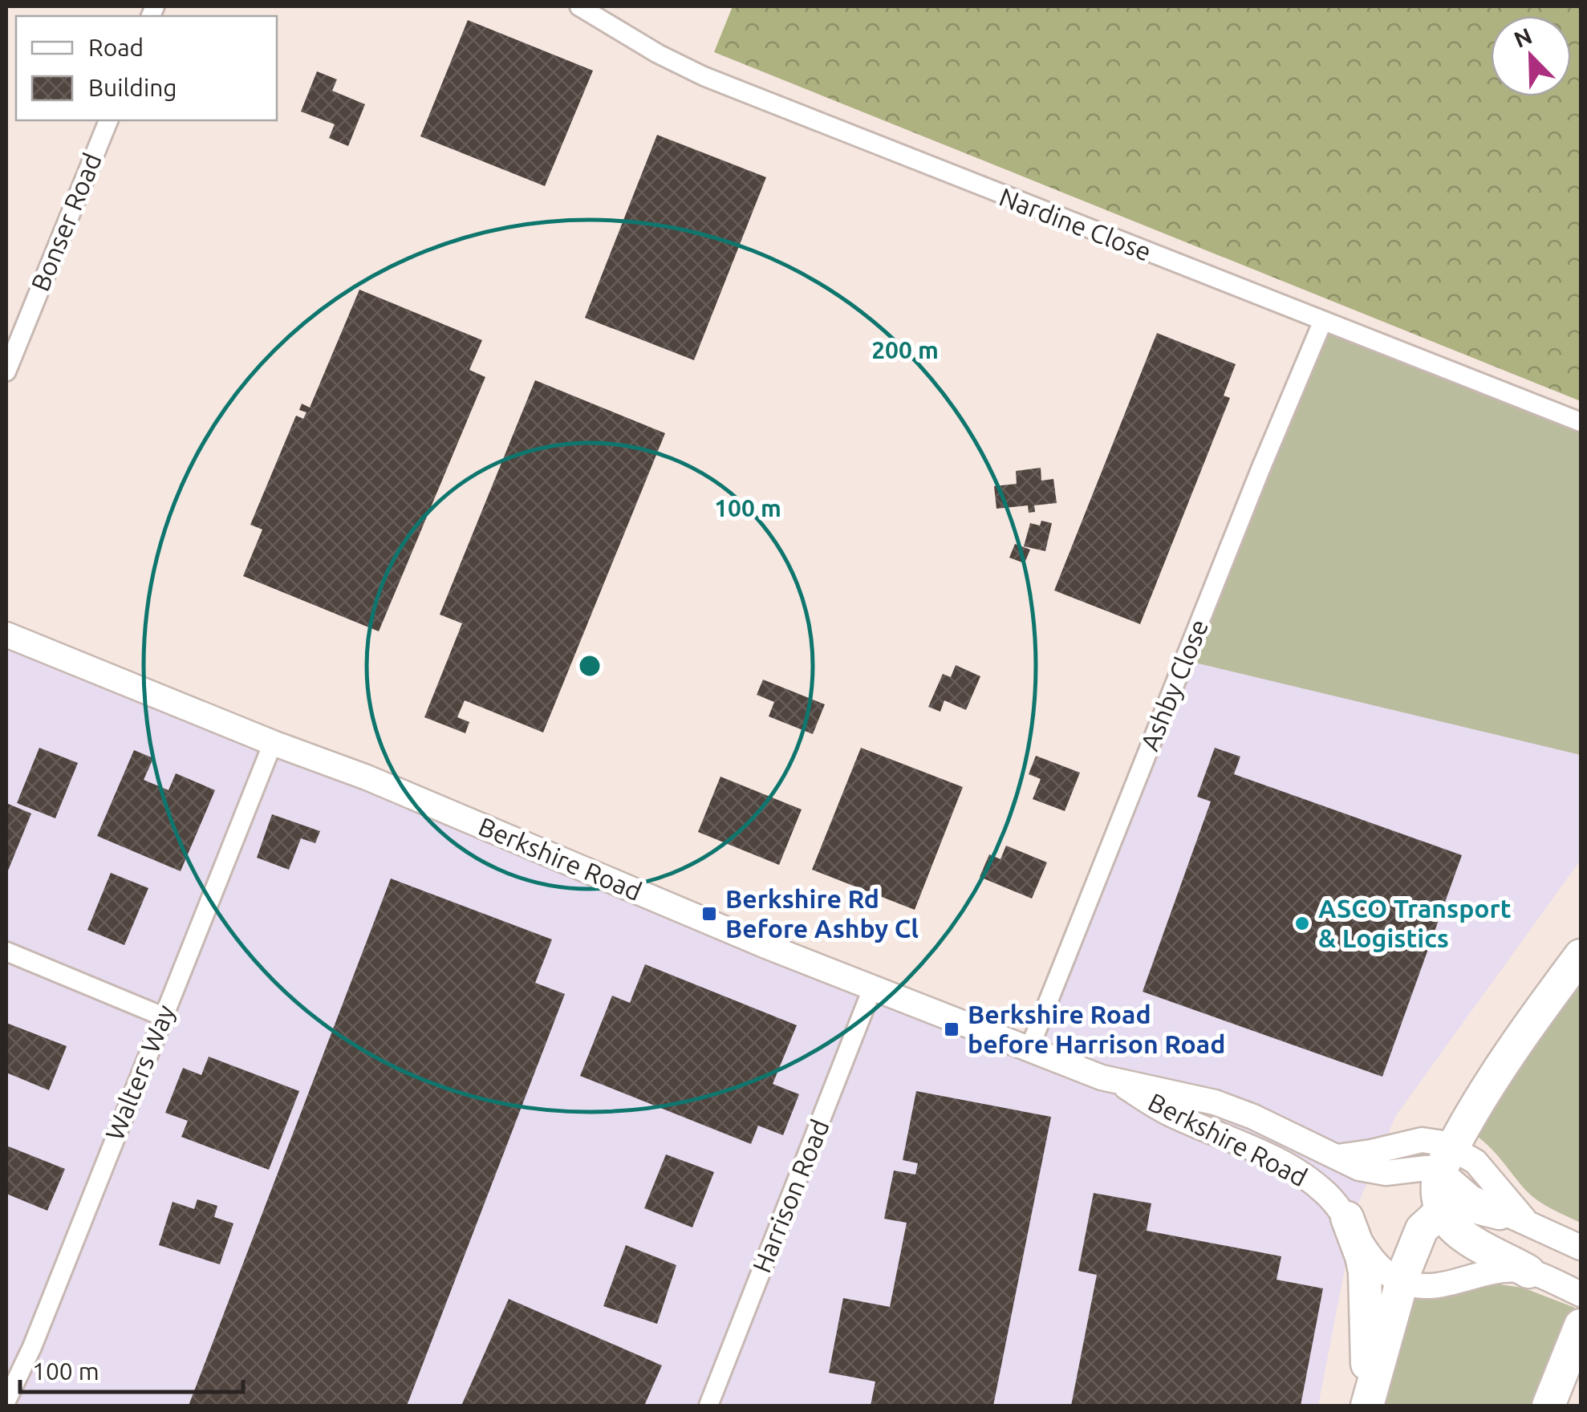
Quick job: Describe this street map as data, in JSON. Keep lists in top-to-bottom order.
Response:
{
  "streets": {
    "main road": ["Berkshire Road"],
    "street": [
      "Bonser Road",
      "Nardine Close",
      "Ashby Close",
      "Walters Way",
      "Harrison Road"
    ]
  },
  "crossings": [
    ["Nardine Close", "Ashby Close"],
    ["Ashby Close", "Berkshire Road"],
    ["Berkshire Road", "Walters Way"],
    ["Berkshire Road", "Harrison Road"]
  ],
  "places": {
    "transit": ["Berkshire Rd Before Ashby Cl", "Berkshire Road before Harrison Road"],
    "other": ["ASCO Transport & Logistics"]
  },
  "legend": ["Road", "Building"],
  "scale_bar": "100 m",
  "north": "top left",
  "rings": ["200 m", "100 m"]
}
